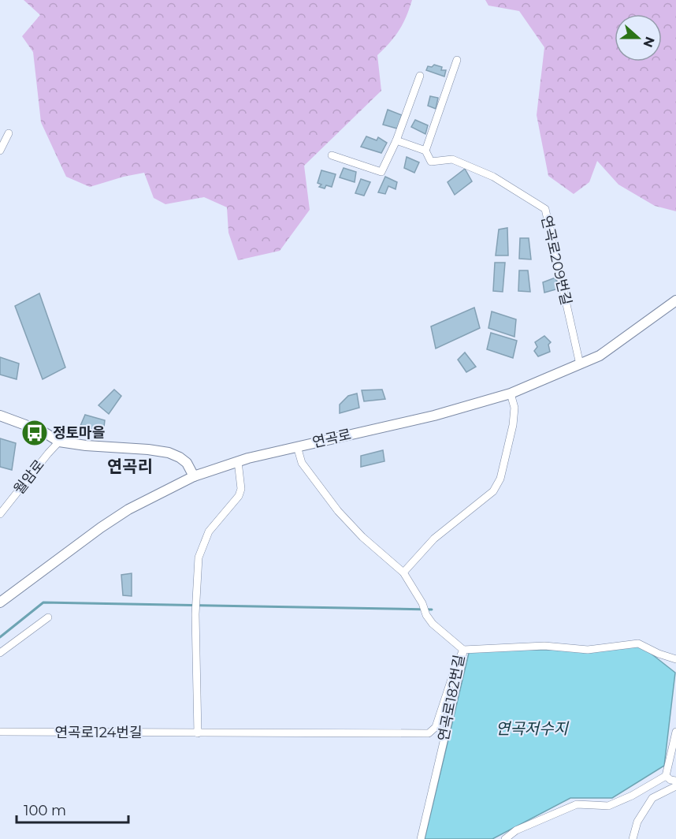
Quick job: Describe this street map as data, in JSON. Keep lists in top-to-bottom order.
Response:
{
  "streets": {
    "street": [
      "연곡로209번길",
      "연곡로",
      "월암로",
      "연곡로182번길",
      "연곡로124번길"
    ]
  },
  "crossings": [
    ["연곡로209번길", "연곡로"],
    ["연곡로", "연곡로182번길"],
    ["연곡로182번길", "연곡로124번길"]
  ],
  "districts": ["연곡리"],
  "water": ["연곡저수지"],
  "places": {
    "bus stop": ["정토마을"]
  },
  "scale_bar": "100 m",
  "north": "right"
}
